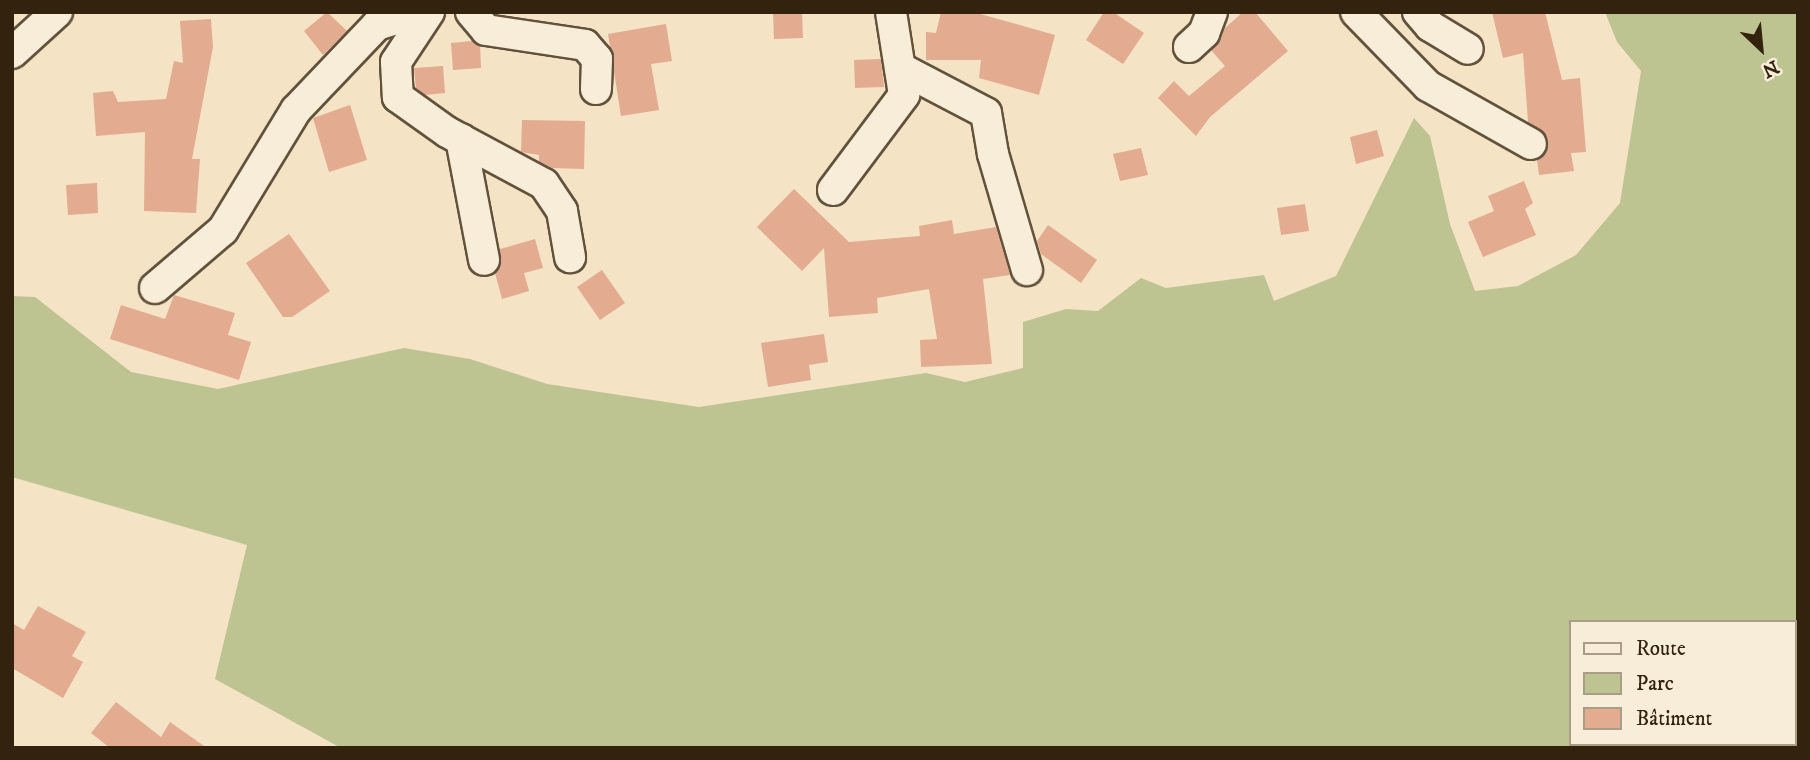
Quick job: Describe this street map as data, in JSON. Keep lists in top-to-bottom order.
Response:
{
  "legend": ["Route", "Parc", "Bâtiment"],
  "north": "bottom right"
}
